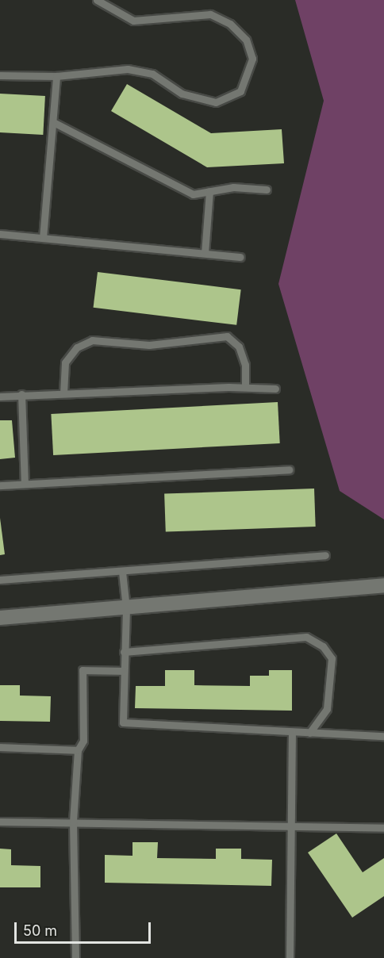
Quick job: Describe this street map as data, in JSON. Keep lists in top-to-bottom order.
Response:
{
  "scale_bar": "50 m"
}
